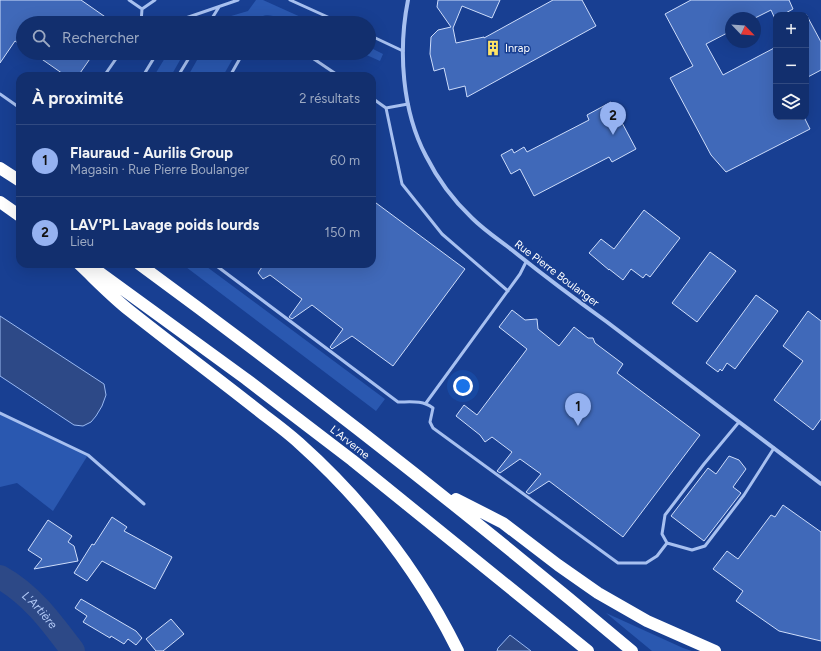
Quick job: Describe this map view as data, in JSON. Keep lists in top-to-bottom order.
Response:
{
  "streets": {
    "highway": ["L'Arverne"],
    "street": ["Rue Pierre Boulanger"]
  },
  "water": ["L'Artière"],
  "places": {
    "building": ["Inrap"]
  },
  "north": "bottom right",
  "page": {
    "map_buttons": ["+", "−"],
    "search": "Rechercher",
    "heading": ["À proximité", "2 résultats"],
    "pins": ["2", "1"],
    "list": [
      {
        "mark": "1",
        "name": "Flauraud - Aurilis Group",
        "note": "Magasin · Rue Pierre Boulanger",
        "value": "60 m"
      },
      {
        "mark": "2",
        "name": "LAV'PL Lavage poids lourds",
        "note": "Lieu",
        "value": "150 m"
      }
    ]
  }
}
